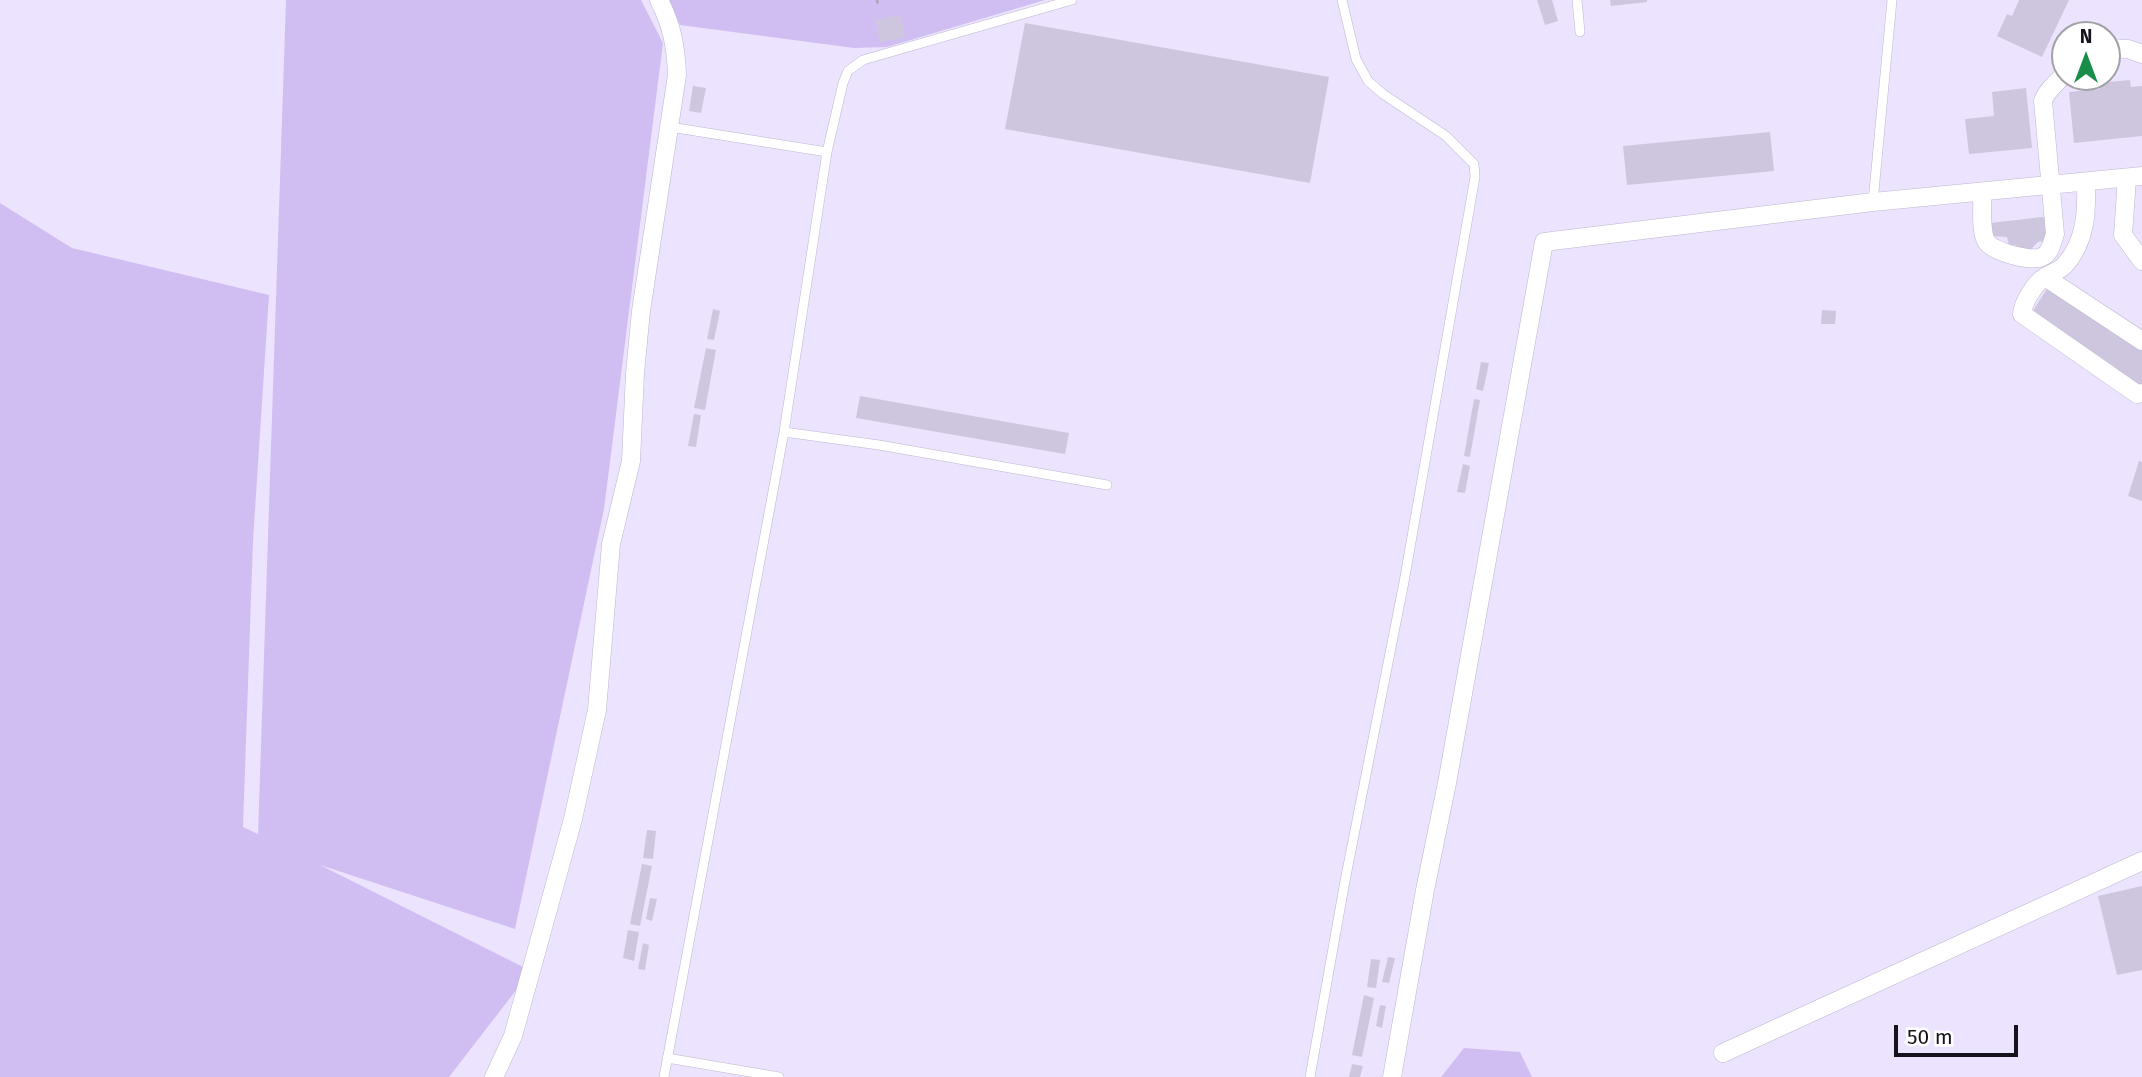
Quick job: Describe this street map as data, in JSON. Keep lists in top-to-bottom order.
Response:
{
  "scale_bar": "50 m",
  "north": "top"
}
